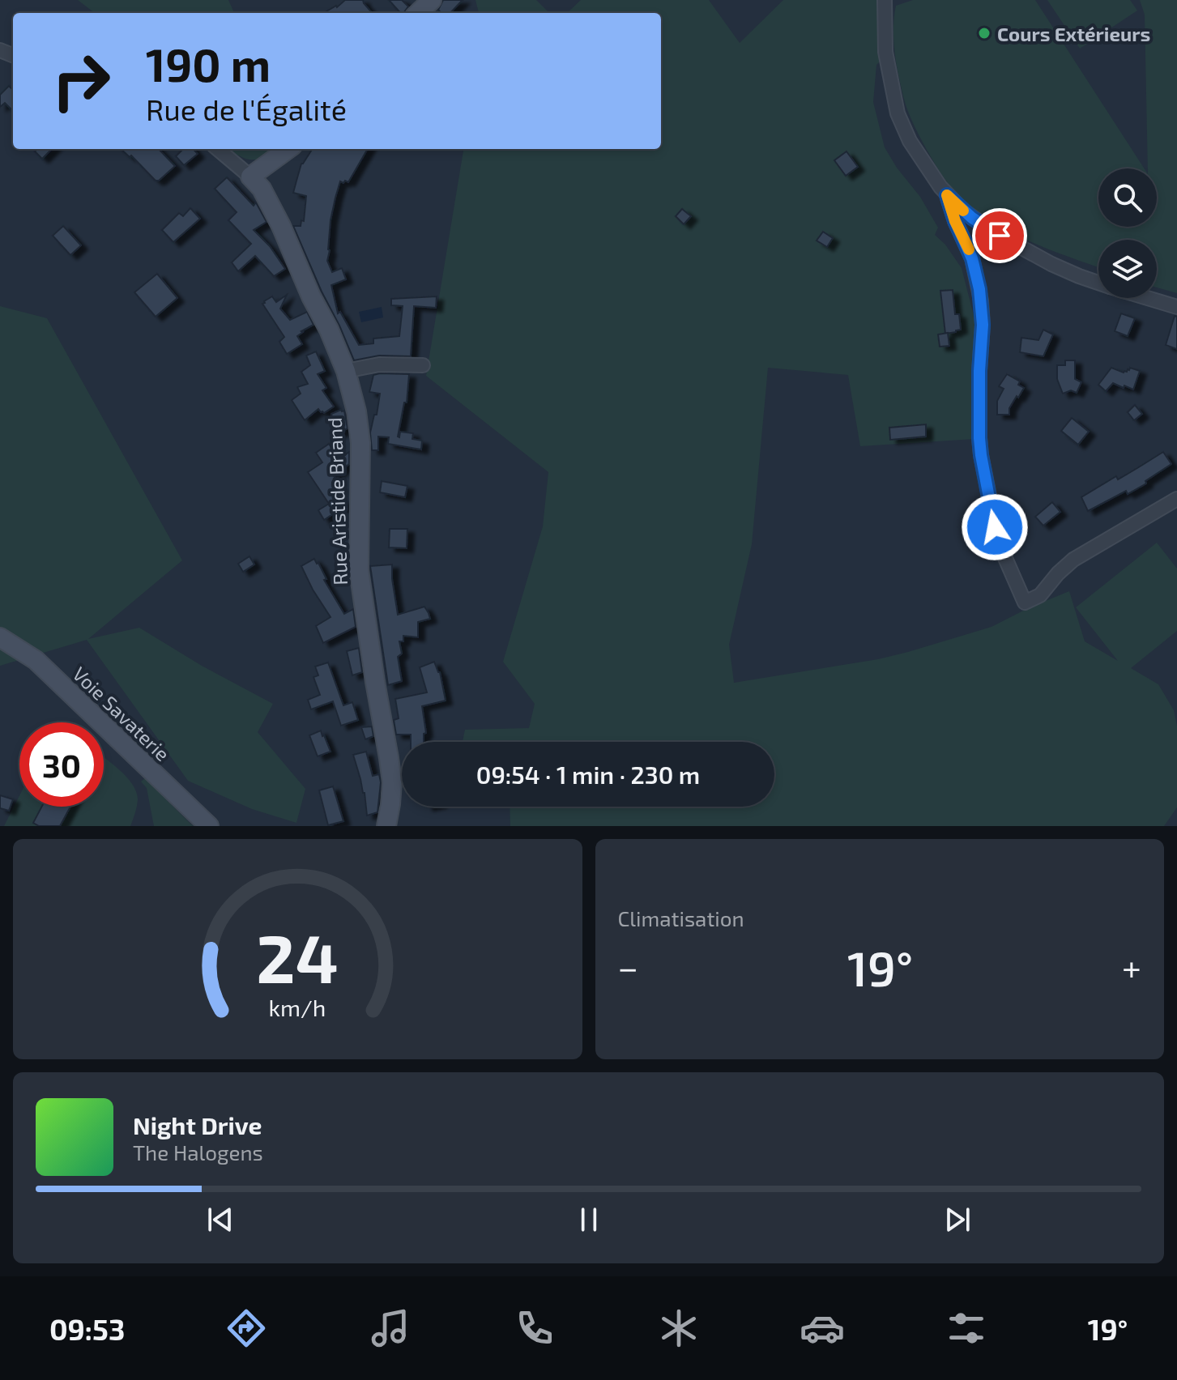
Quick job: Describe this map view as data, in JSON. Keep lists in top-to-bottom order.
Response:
{
  "streets": {
    "street": ["Rue Aristide Briand", "Voie Savaterie"]
  },
  "places": ["Cours Extérieurs"],
  "page": {
    "turn": ["190 m", "Rue de l'Égalité"],
    "limit": "30",
    "trip": "09:54 · 1 min · 230 m",
    "tile": "Climatisation",
    "heat": ["−", "19°", "+"],
    "song": ["Night Drive", "The Halogens"],
    "tabs": ["09:53", "19°"],
    "gauge": ["24", "km/h"]
  }
}
